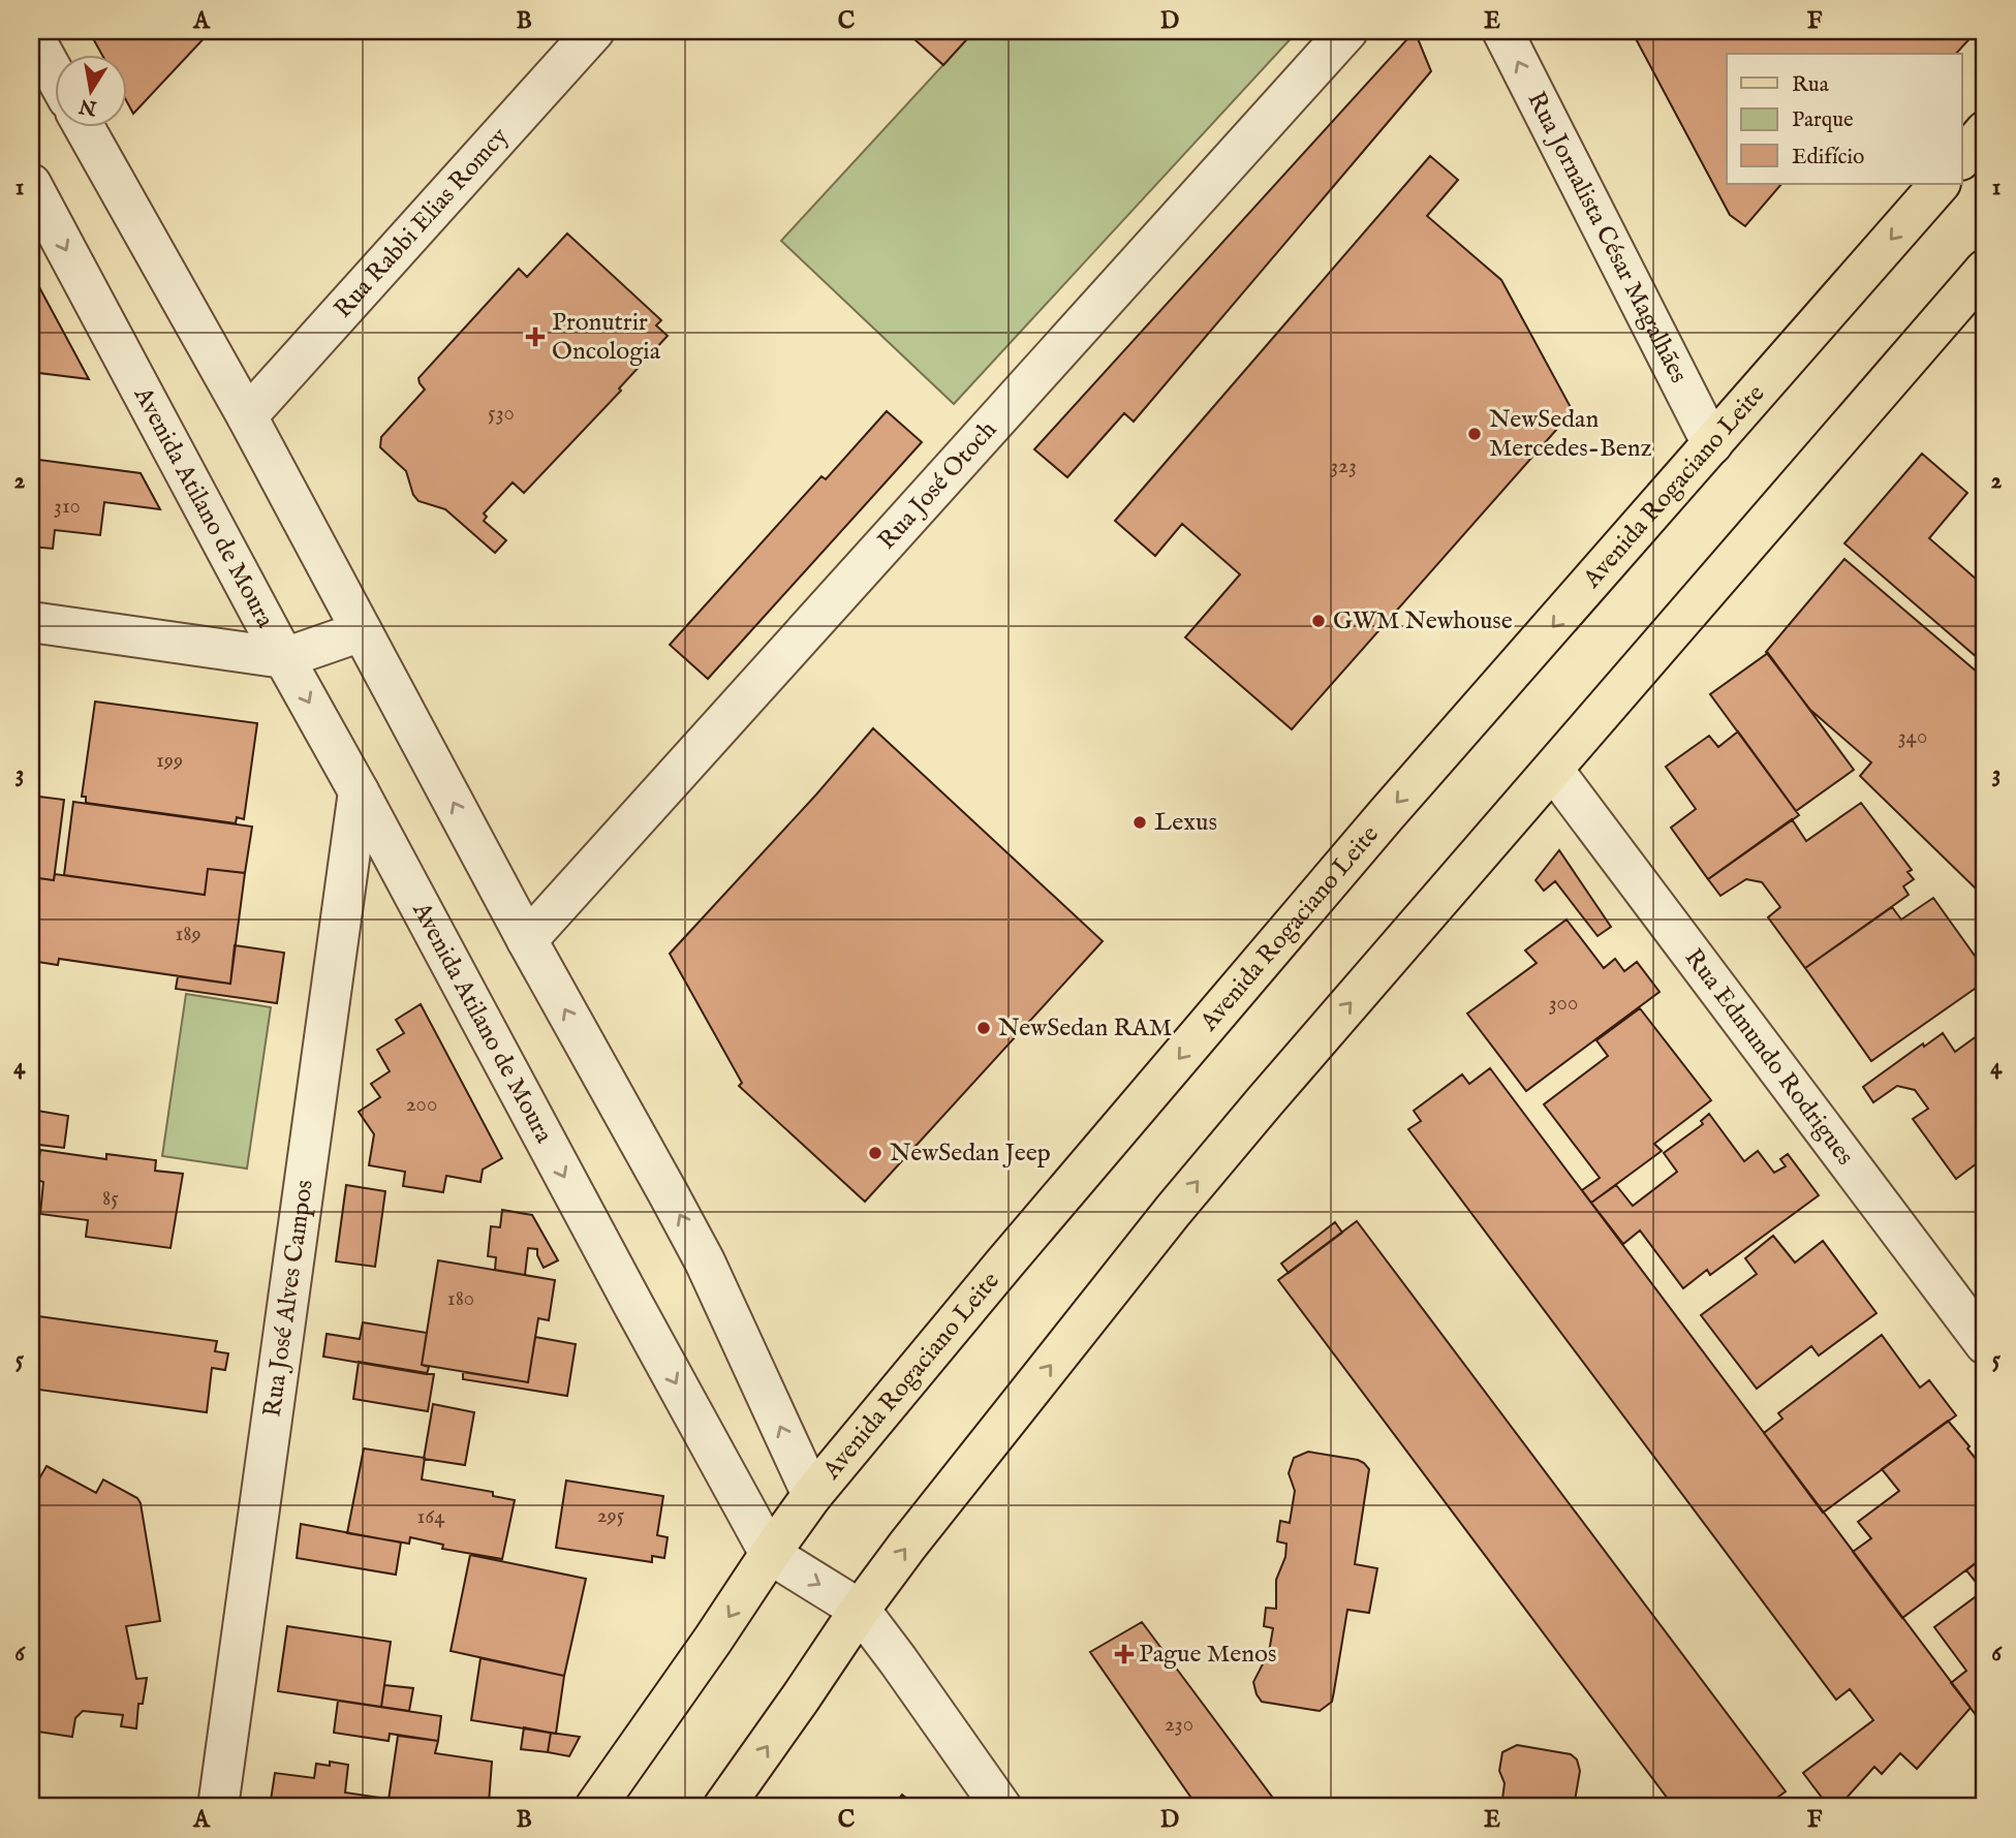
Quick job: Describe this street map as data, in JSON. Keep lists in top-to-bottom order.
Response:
{
  "streets": {
    "main road": ["Avenida Rogaciano Leite"],
    "street": [
      "Rua Rabbi Elias Romcy",
      "Rua Jornalista César Magalhães",
      "Rua José Otoch",
      "Avenida Atilano de Moura",
      "Rua Edmundo Rodrigues",
      "Rua José Alves Campos"
    ]
  },
  "crossings": [
    ["Rua Jornalista César Magalhães", "Avenida Rogaciano Leite"],
    ["Avenida Rogaciano Leite", "Avenida Atilano de Moura"],
    ["Avenida Atilano de Moura", "Rua José Alves Campos"]
  ],
  "one_way": ["Rua Jornalista César Magalhães"],
  "places": {
    "health": ["Pronutrir Oncologia", "Pague Menos"],
    "other": [
      "NewSedan Mercedes-Benz",
      "GWM Newhouse",
      "Lexus",
      "NewSedan RAM",
      "NewSedan Jeep"
    ]
  },
  "house_numbers": [
    "530",
    "323",
    "310",
    "340",
    "199",
    "189",
    "300",
    "200",
    "85",
    "180",
    "295",
    "164",
    "230"
  ],
  "legend": ["Rua", "Parque", "Edifício"],
  "north": "bottom",
  "grid": {
    "columns": [
      "A",
      "B",
      "C",
      "D",
      "E",
      "F"
    ],
    "rows": [
      "1",
      "2",
      "3",
      "4",
      "5",
      "6"
    ]
  }
}
